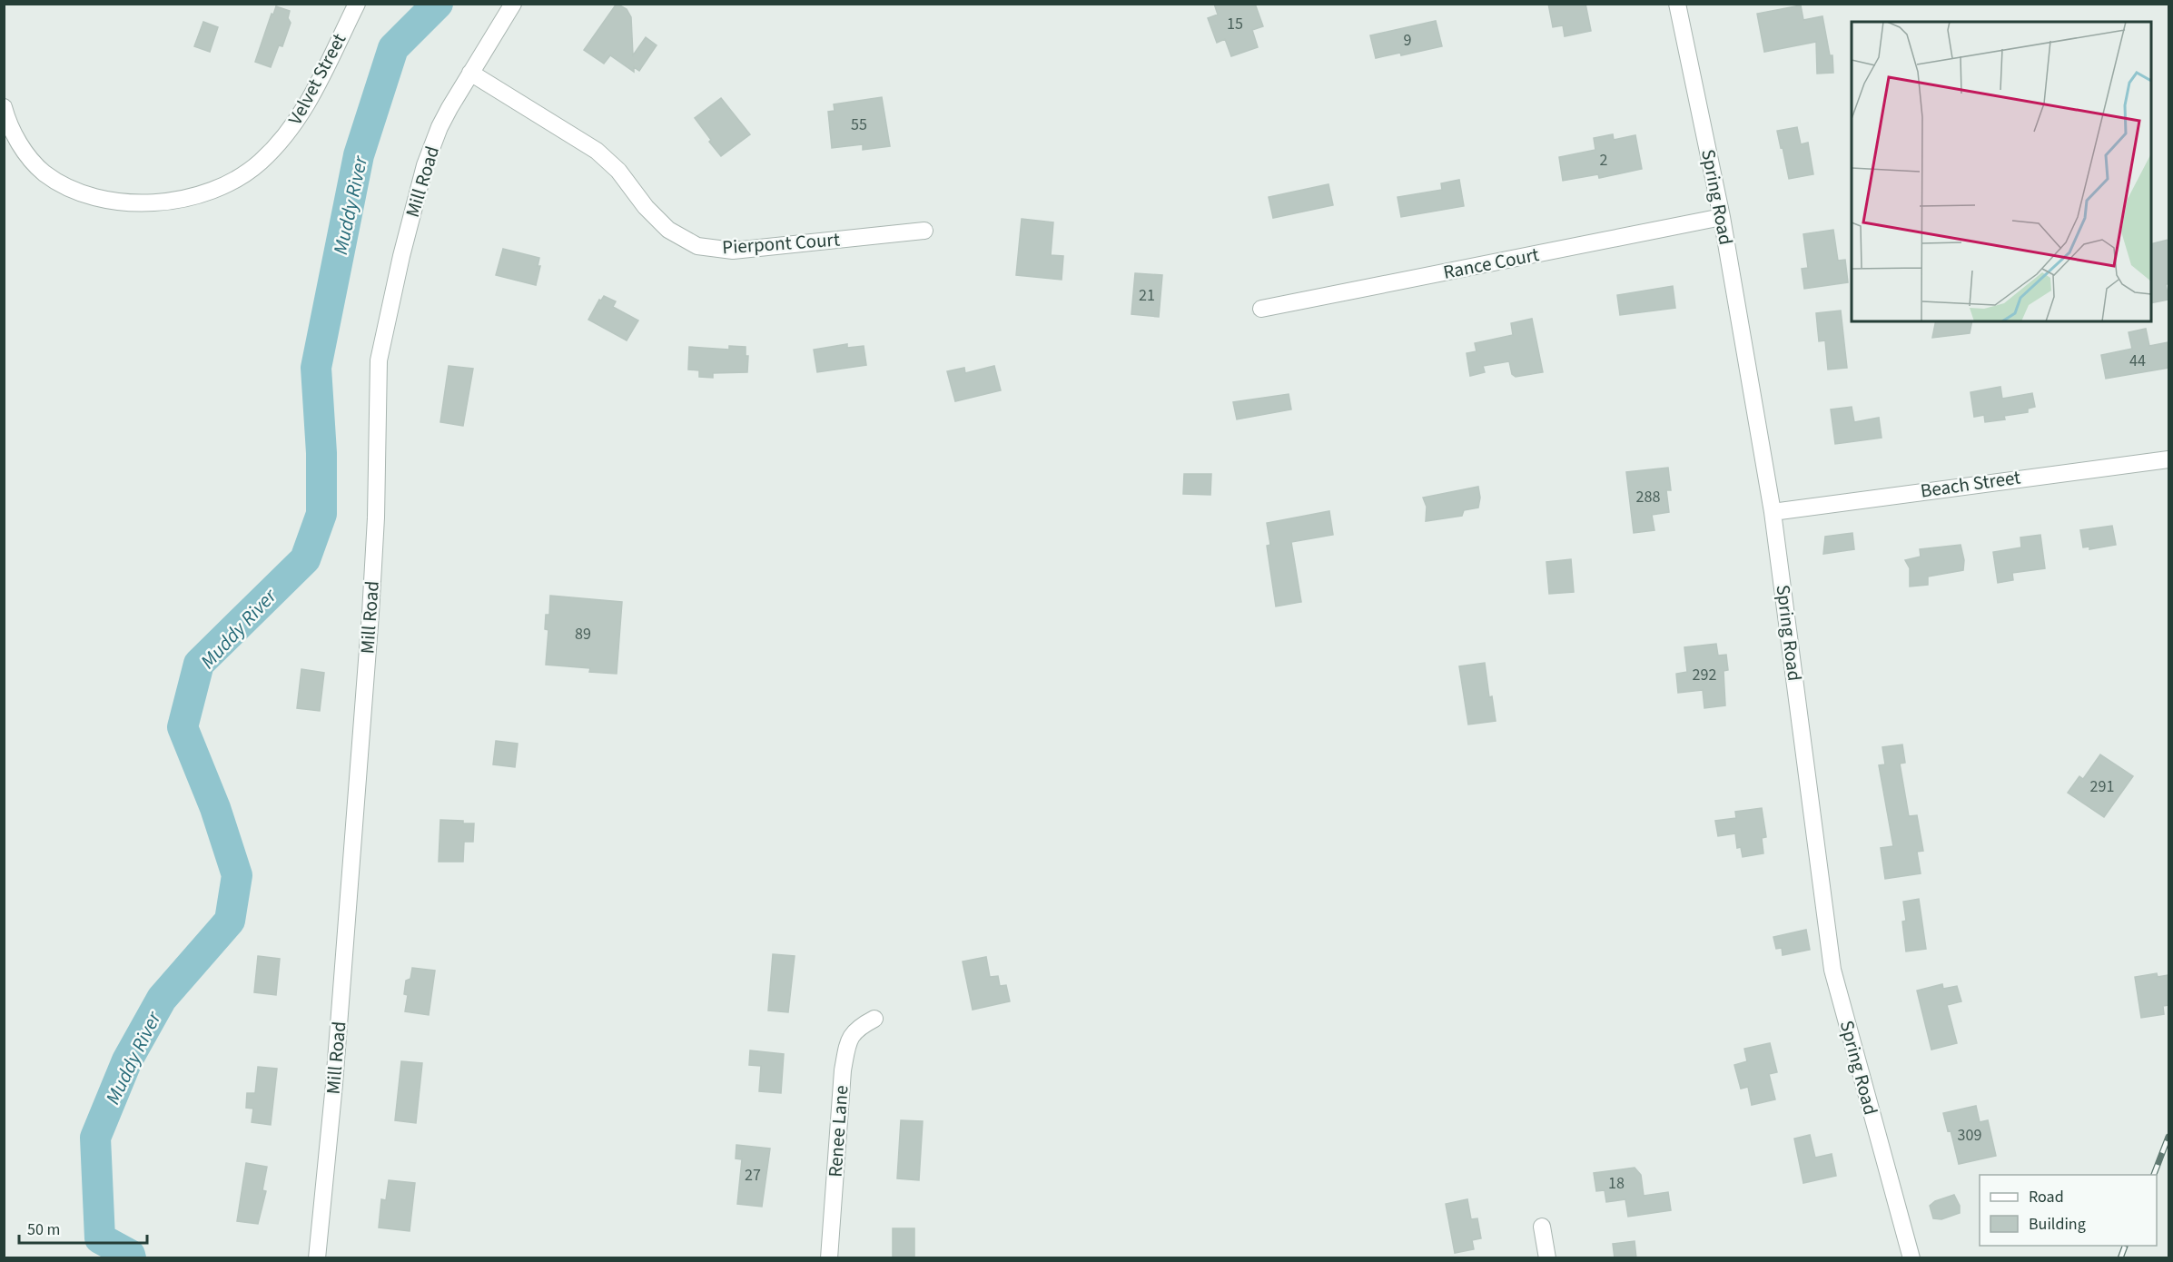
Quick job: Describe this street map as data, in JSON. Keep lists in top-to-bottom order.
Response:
{
  "streets": {
    "street": [
      "Velvet Street",
      "Mill Road",
      "Spring Road",
      "Pierpont Court",
      "Rance Court",
      "Beach Street",
      "Renee Lane"
    ]
  },
  "crossings": [
    ["Mill Road", "Pierpont Court"],
    ["Spring Road", "Rance Court"],
    ["Spring Road", "Beach Street"]
  ],
  "water": ["Muddy River"],
  "house_numbers": [
    "15",
    "9",
    "55",
    "2",
    "21",
    "44",
    "288",
    "89",
    "292",
    "291",
    "309",
    "27",
    "18"
  ],
  "legend": ["Road", "Building"],
  "scale_bar": "50 m"
}
